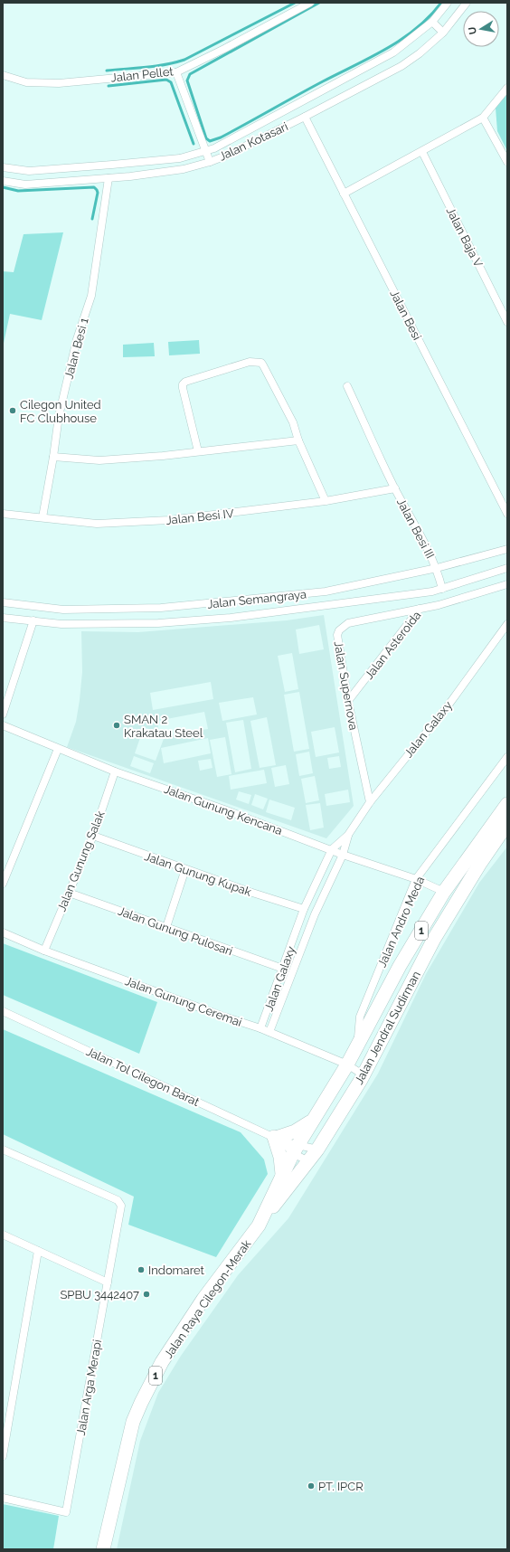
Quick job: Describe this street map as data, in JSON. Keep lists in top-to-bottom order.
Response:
{
  "streets": {
    "highway": ["1", "Jalan Jendral Sudirman", "Jalan Raya Cilegon-Merak"],
    "street": [
      "Jalan Pellet",
      "Jalan Kotasari",
      "Jalan Baja V",
      "Jalan Besi",
      "Jalan Besi 1",
      "Jalan Besi IV",
      "Jalan Besi III",
      "Jalan Semangraya",
      "Jalan Asteroida",
      "Jalan Supernova",
      "Jalan Galaxy",
      "Jalan Gunung Kencana",
      "Jalan Gunung Salak",
      "Jalan Gunung Kupak",
      "Jalan Andro Meda",
      "Jalan Gunung Pulosari",
      "Jalan Gunung Ceremai",
      "Jalan Tol Cilegon Barat",
      "Jalan Arga Merapi"
    ]
  },
  "crossings": [
    ["Jalan Kotasari", "Jalan Besi"],
    ["Jalan Kotasari", "Jalan Besi 1"],
    ["Jalan Besi 1", "Jalan Besi IV"],
    ["Jalan Besi IV", "Jalan Besi III"],
    ["Jalan Besi III", "Jalan Semangraya"],
    ["Jalan Asteroida", "Jalan Supernova"],
    ["Jalan Supernova", "Jalan Galaxy"],
    ["Jalan Galaxy", "Jalan Gunung Kencana"],
    ["Jalan Galaxy", "Jalan Gunung Kupak"],
    ["Jalan Galaxy", "Jalan Gunung Pulosari"],
    ["Jalan Galaxy", "Jalan Gunung Ceremai"],
    ["Jalan Gunung Kencana", "Jalan Gunung Salak"],
    ["Jalan Gunung Kencana", "Jalan Andro Meda"],
    ["Jalan Gunung Kencana", "1"],
    ["Jalan Gunung Salak", "Jalan Gunung Kupak"],
    ["Jalan Gunung Salak", "Jalan Gunung Pulosari"],
    ["Jalan Gunung Salak", "Jalan Gunung Ceremai"],
    ["Jalan Andro Meda", "1"],
    ["1", "Jalan Gunung Ceremai"],
    ["1", "Jalan Raya Cilegon-Merak"],
    ["Jalan Gunung Ceremai", "Jalan Jendral Sudirman"],
    ["Jalan Jendral Sudirman", "Jalan Raya Cilegon-Merak"]
  ],
  "places": [
    "Cilegon United FC Clubhouse",
    "SMAN 2 Krakatau Steel",
    "Indomaret",
    "SPBU 3442407",
    "PT. IPCR"
  ],
  "north": "left"
}
